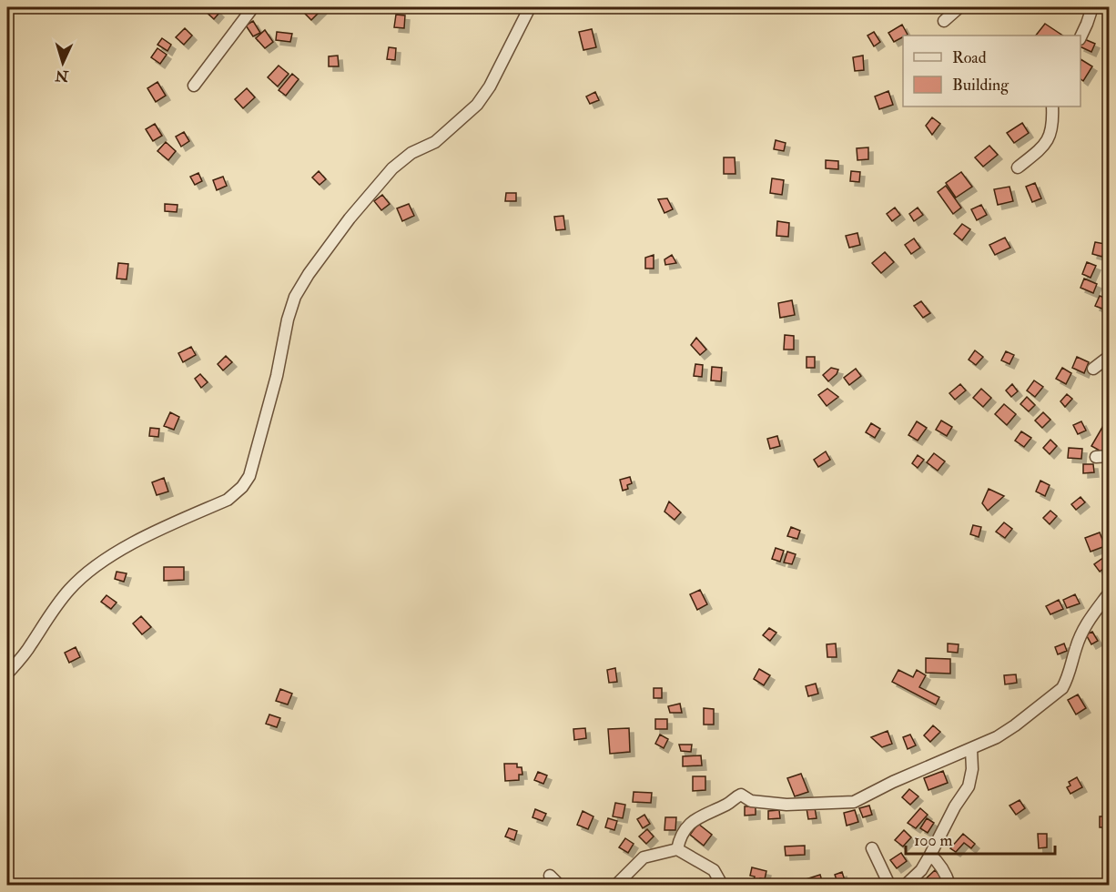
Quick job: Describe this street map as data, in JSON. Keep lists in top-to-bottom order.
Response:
{
  "legend": ["Road", "Building"],
  "scale_bar": "100 m",
  "north": "bottom"
}
